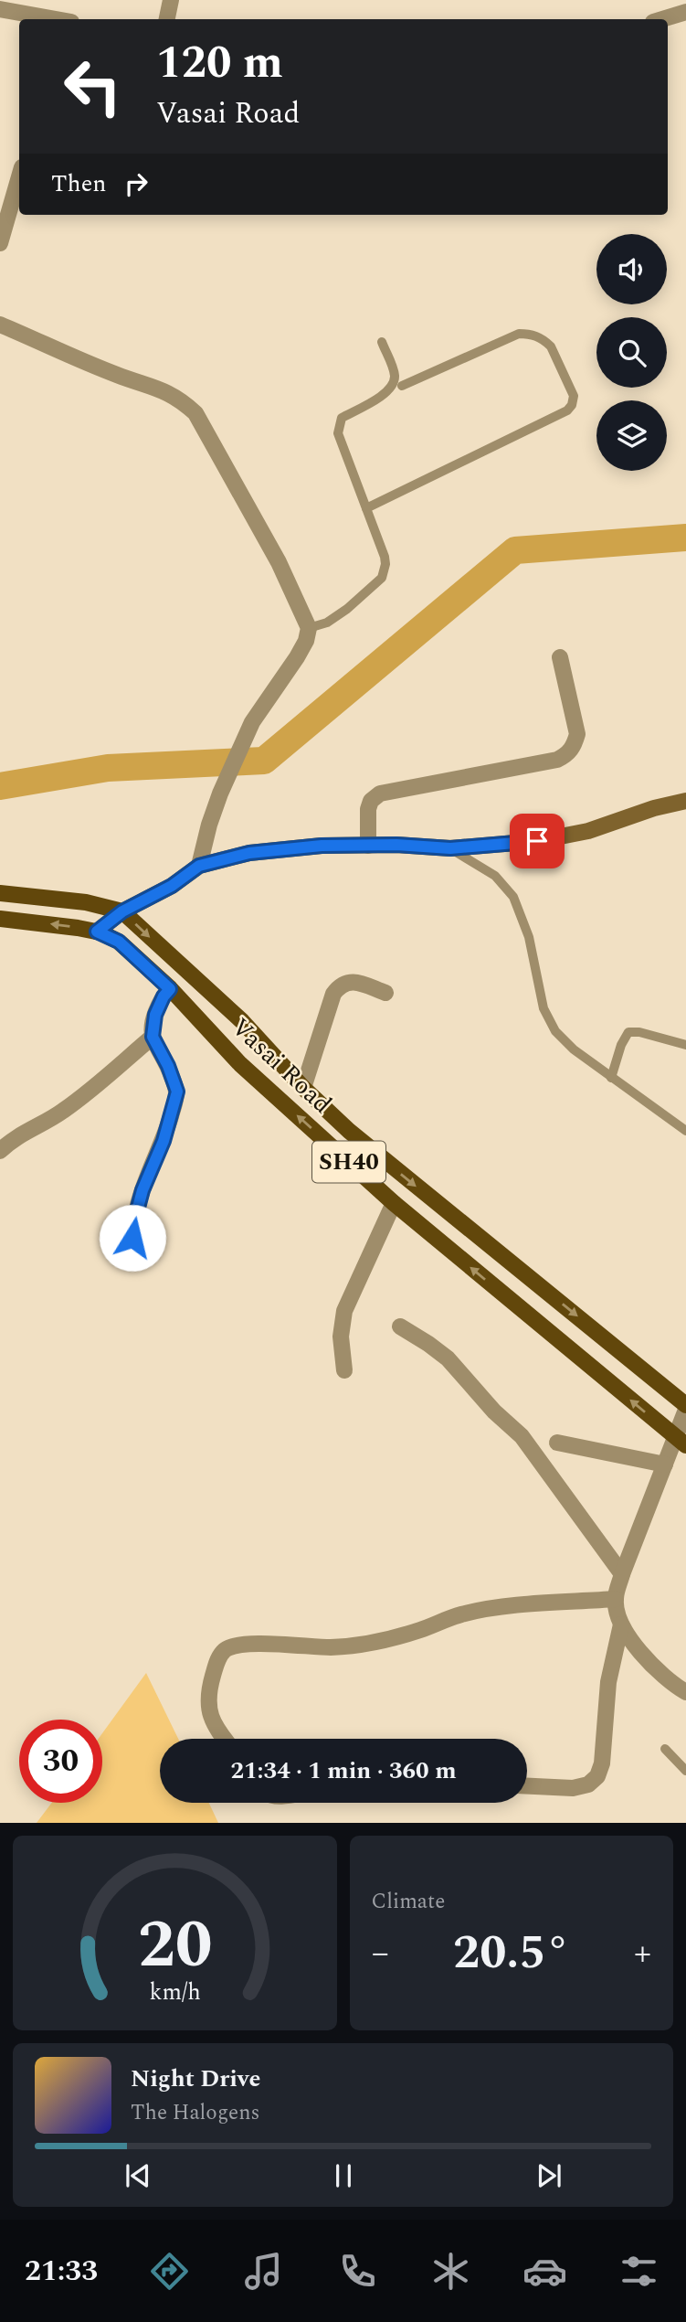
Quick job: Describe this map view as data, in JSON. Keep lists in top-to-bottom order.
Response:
{
  "streets": {
    "main road": ["Vasai Road", "SH40"]
  },
  "page": {
    "turn": ["120 m", "Vasai Road"],
    "then": "Then",
    "limit": "30",
    "trip": "21:34 · 1 min · 360 m",
    "tile": "Climate",
    "heat": ["−", "20.5°", "+"],
    "song": ["Night Drive", "The Halogens"],
    "tabs": "21:33",
    "gauge": ["20", "km/h"]
  }
}
